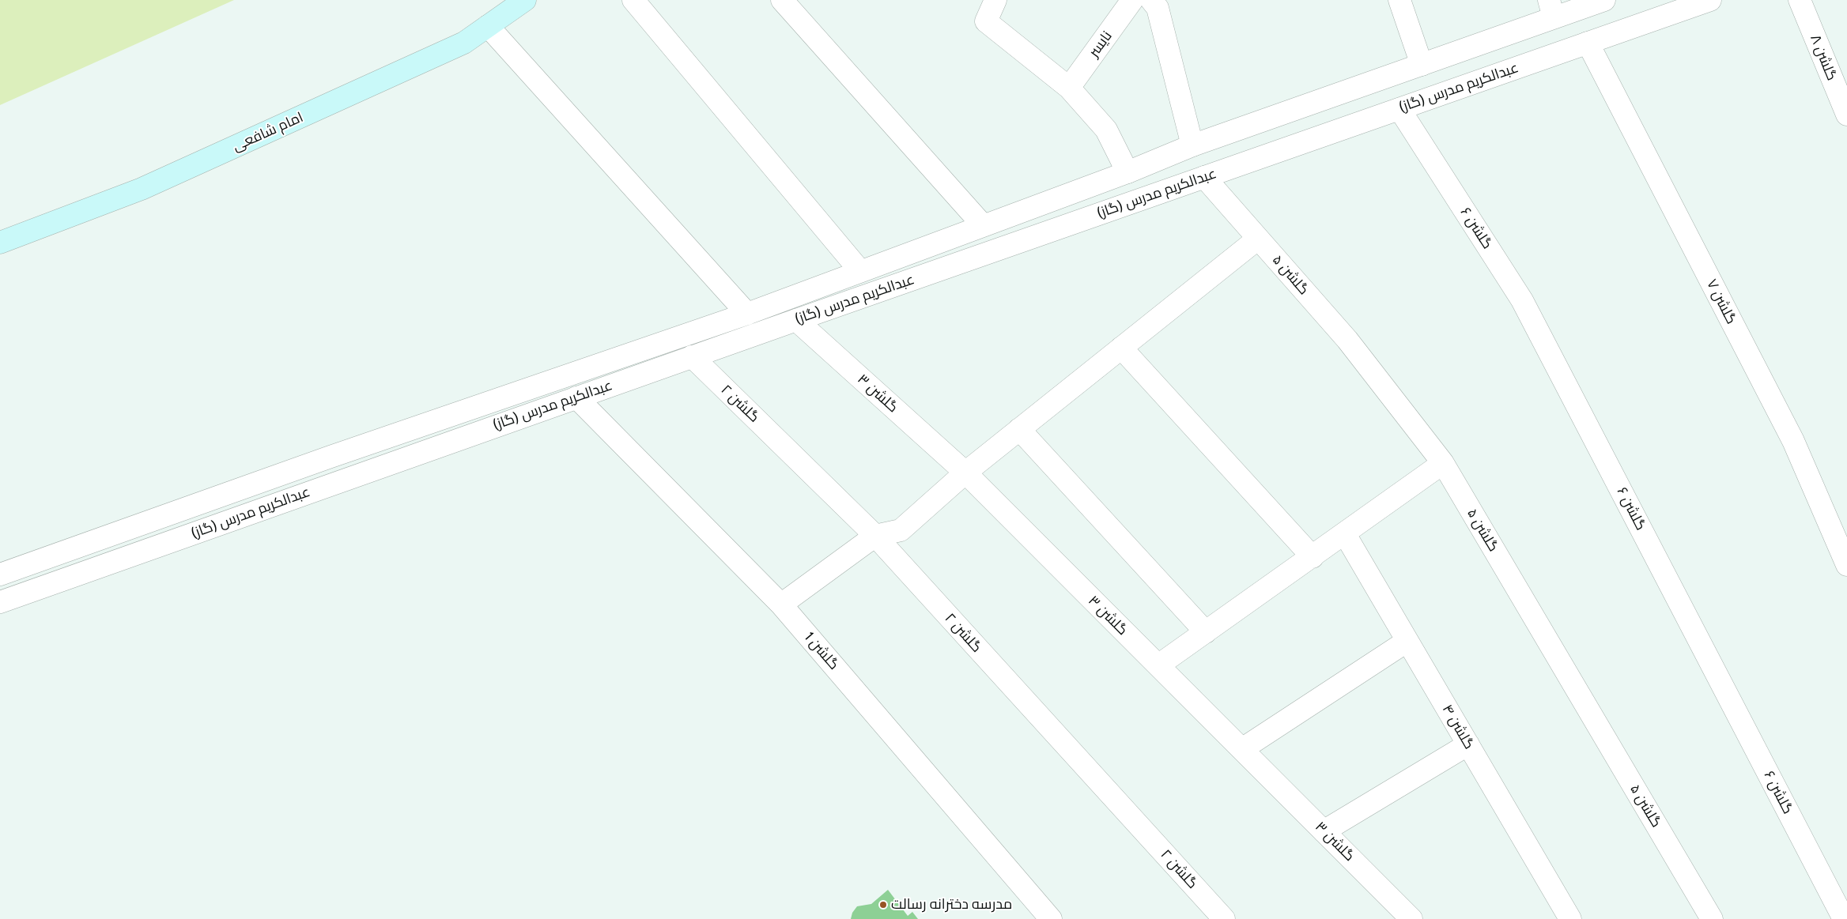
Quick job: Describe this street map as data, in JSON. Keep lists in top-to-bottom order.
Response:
{
  "streets": {
    "main road": ["امام شافعی"],
    "street": [
      "نایسر",
      "گلشن ۸",
      "عبدالکریم مدرس (گاز)",
      "گلشن ۶",
      "گلشن ۵",
      "گلشن ۷",
      "گلشن ۳",
      "گلشن ۲",
      "گلشن 1",
      "گلشن ۴"
    ]
  },
  "crossings": [
    ["عبدالکریم مدرس (گاز)", "گلشن ۶"],
    ["عبدالکریم مدرس (گاز)", "گلشن ۵"],
    ["عبدالکریم مدرس (گاز)", "گلشن ۷"],
    ["عبدالکریم مدرس (گاز)", "گلشن ۳"],
    ["عبدالکریم مدرس (گاز)", "گلشن ۲"],
    ["عبدالکریم مدرس (گاز)", "گلشن 1"]
  ],
  "places": ["مدرسه دخترانه رسالت"]
}
